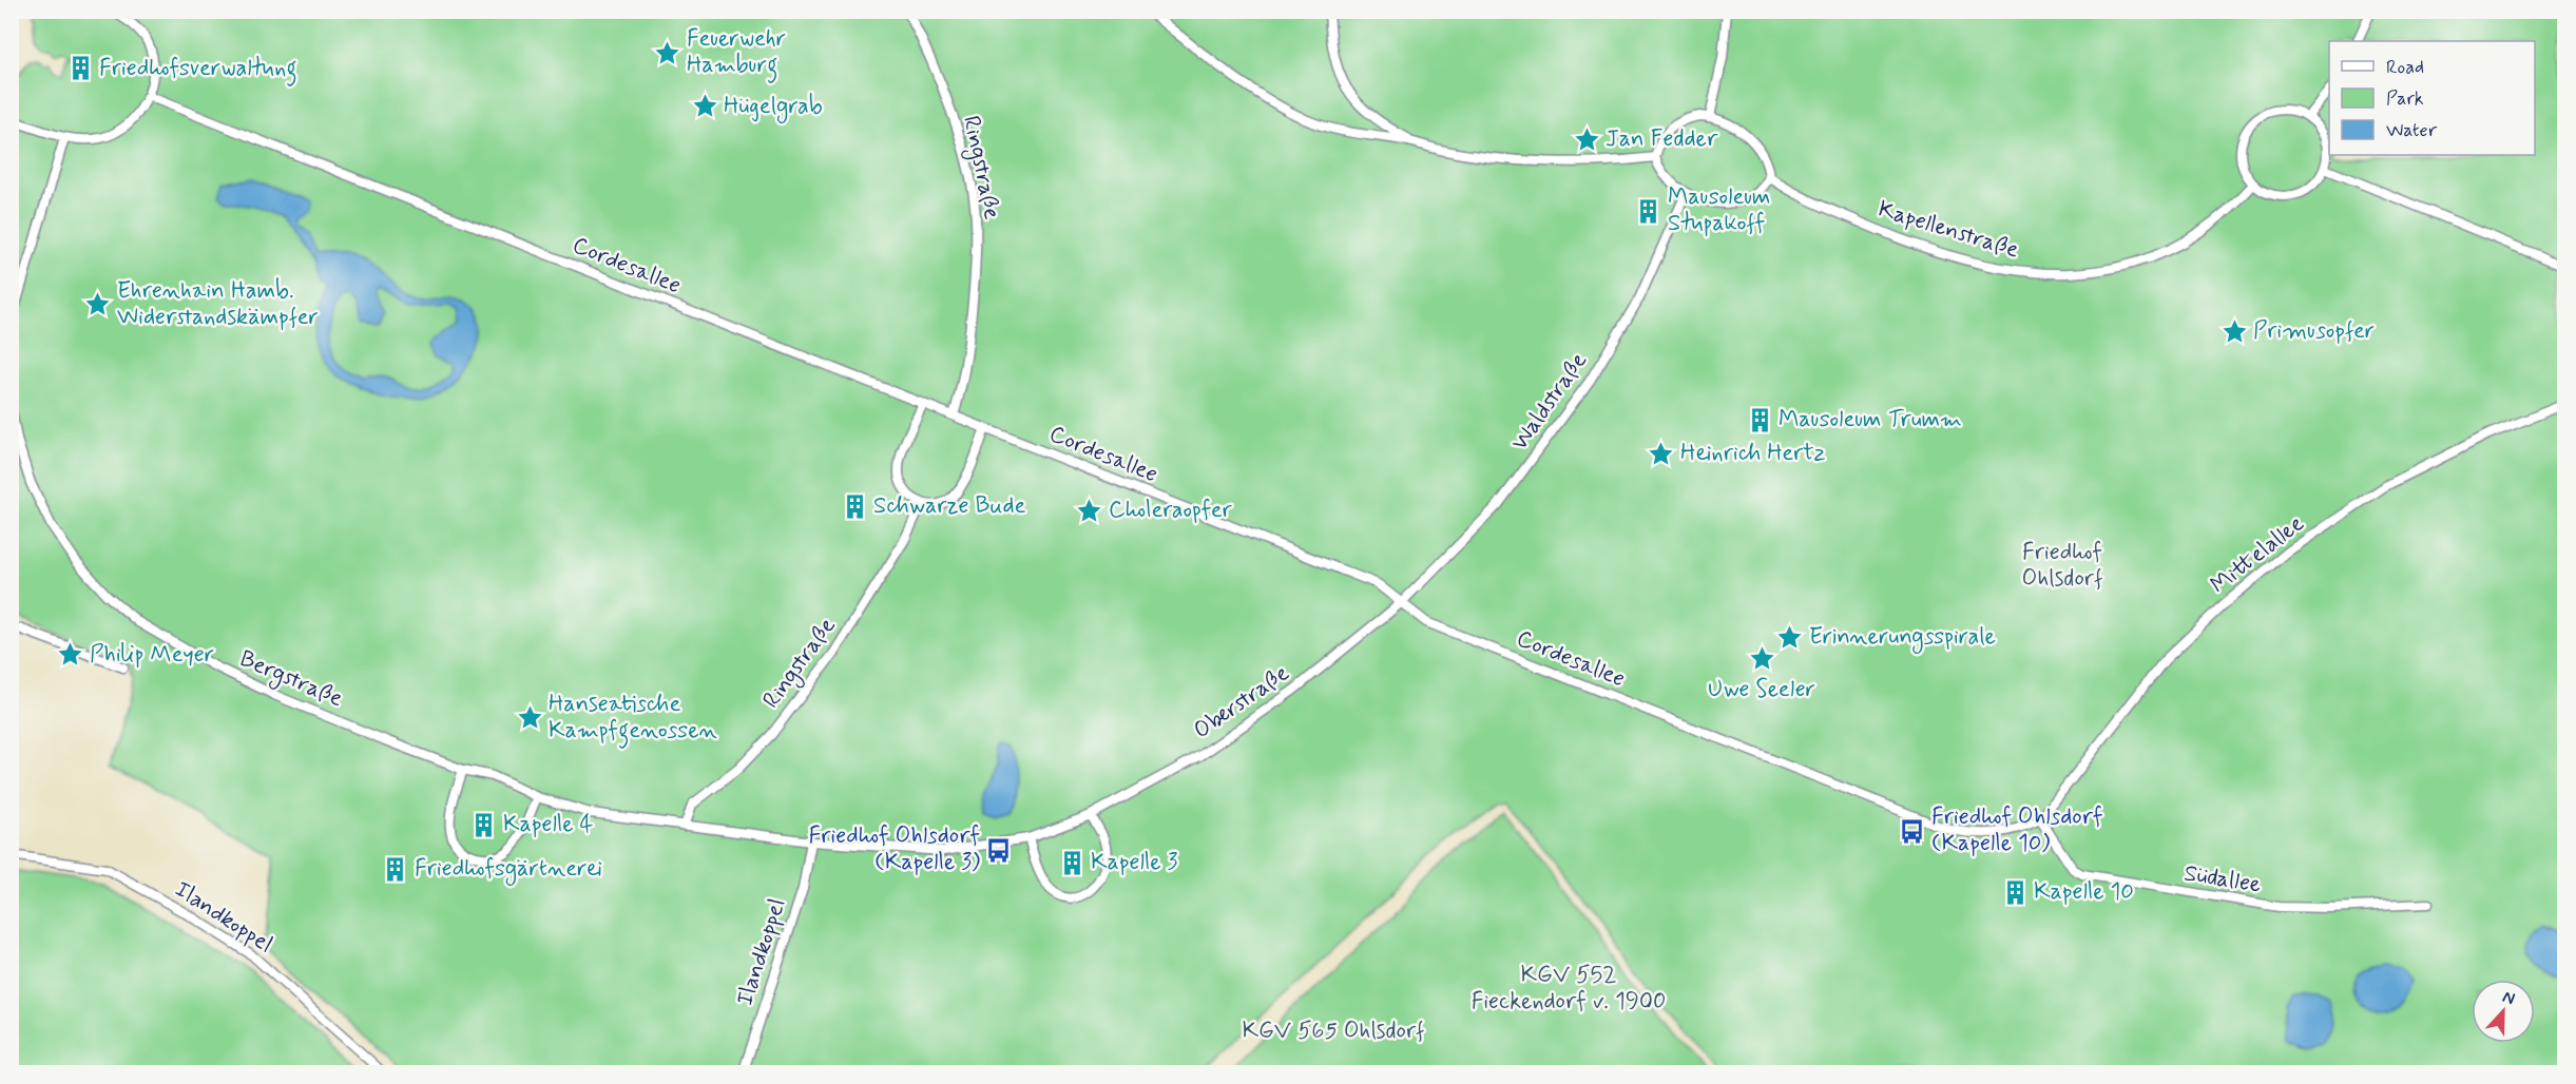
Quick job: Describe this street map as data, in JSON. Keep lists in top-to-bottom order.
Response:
{
  "streets": {
    "street": [
      "Ringstraße",
      "Kapellenstraße",
      "Cordesallee",
      "Waldstraße",
      "Mittelallee",
      "Bergstraße",
      "Oberstraße",
      "Südallee",
      "Ilandkoppel"
    ]
  },
  "crossings": [
    ["Ringstraße", "Cordesallee"],
    ["Ringstraße", "Bergstraße"],
    ["Kapellenstraße", "Waldstraße"],
    ["Cordesallee", "Waldstraße"],
    ["Cordesallee", "Mittelallee"],
    ["Cordesallee", "Oberstraße"],
    ["Cordesallee", "Südallee"],
    ["Waldstraße", "Oberstraße"],
    ["Mittelallee", "Südallee"],
    ["Bergstraße", "Oberstraße"],
    ["Oberstraße", "Ilandkoppel"]
  ],
  "parks": ["Friedhof Ohlsdorf", "KGV 552 Fieckendorf v. 1900", "KGV 565 Ohlsdorf"],
  "places": {
    "place": [
      "Feuerwehr Hamburg",
      "Hügelgrab",
      "Jan Fedder",
      "Ehrenhain Hamb. Widerstandskämpfer",
      "Primusopfer",
      "Heinrich Hertz",
      "Choleraopfer",
      "Erinnerungsspirale",
      "Philip Meyer",
      "Uwe Seeler",
      "Hanseatische Kampfgenossen"
    ],
    "building": [
      "Friedhofsverwaltung",
      "Mausoleum Stupakoff",
      "Mausoleum Trumm",
      "Schwarze Bude",
      "Kapelle 4",
      "Kapelle 3",
      "Friedhofsgärtnerei",
      "Kapelle 10"
    ],
    "bus stop": ["Friedhof Ohlsdorf (Kapelle 10)", "Friedhof Ohlsdorf (Kapelle 3)"]
  },
  "legend": ["Road", "Park", "Water"],
  "north": "top"
}
